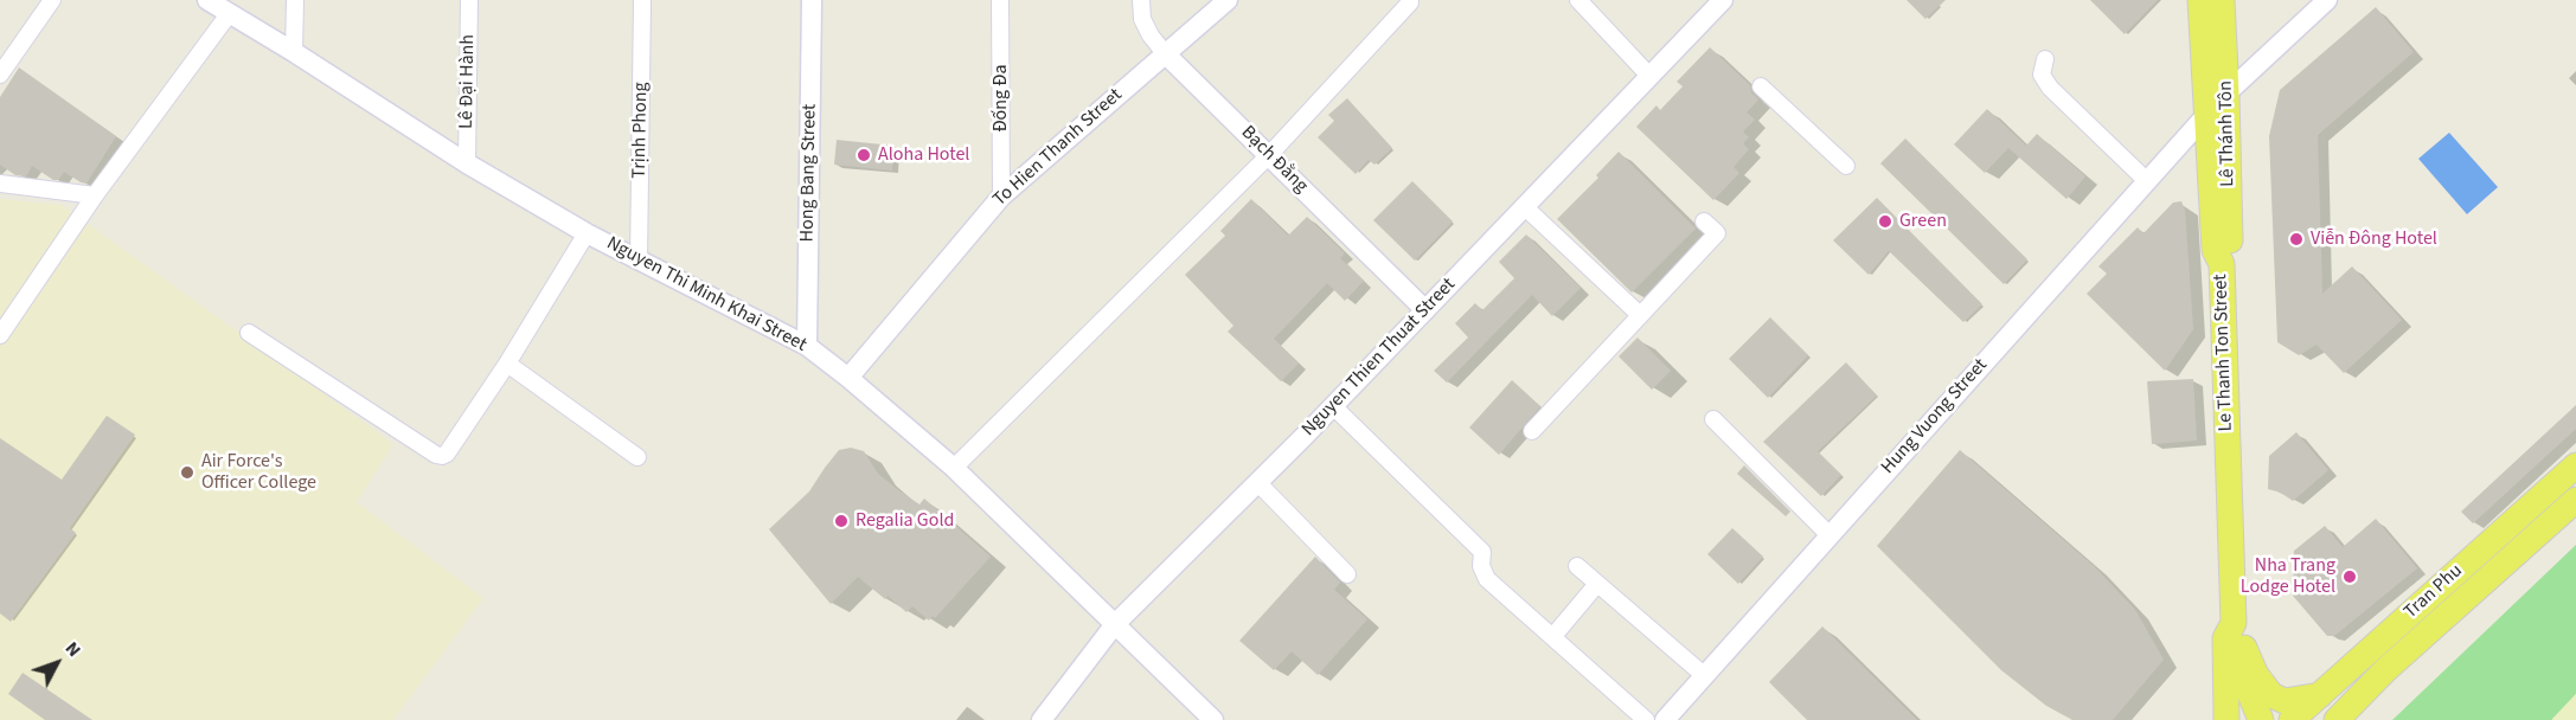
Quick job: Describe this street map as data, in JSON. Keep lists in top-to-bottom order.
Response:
{
  "streets": {
    "main road": ["Lê Thánh Tôn", "Le Thanh Ton Street", "Tran Phu"],
    "street": [
      "Lê Đại Hành",
      "Đống Đa",
      "Trịnh Phong",
      "To Hien Thanh Street",
      "Bạch Đằng",
      "Hong Bang Street",
      "Nguyen Thi Minh Khai Street",
      "Nguyen Thien Thuat Street",
      "Hung Vuong Street"
    ]
  },
  "crossings": [
    ["Lê Đại Hành", "Nguyen Thi Minh Khai Street"],
    ["Đống Đa", "To Hien Thanh Street"],
    ["Trịnh Phong", "Nguyen Thi Minh Khai Street"],
    ["Lê Thánh Tôn", "Le Thanh Ton Street"],
    ["To Hien Thanh Street", "Bạch Đằng"],
    ["To Hien Thanh Street", "Nguyen Thi Minh Khai Street"],
    ["Bạch Đằng", "Nguyen Thien Thuat Street"],
    ["Hong Bang Street", "Nguyen Thi Minh Khai Street"],
    ["Nguyen Thi Minh Khai Street", "Nguyen Thien Thuat Street"],
    ["Le Thanh Ton Street", "Hung Vuong Street"]
  ],
  "places": [
    "Aloha Hotel",
    "Green",
    "Viễn Đông Hotel",
    "Air Force's Officer College",
    "Regalia Gold",
    "Nha Trang Lodge Hotel"
  ],
  "north": "top right"
}
